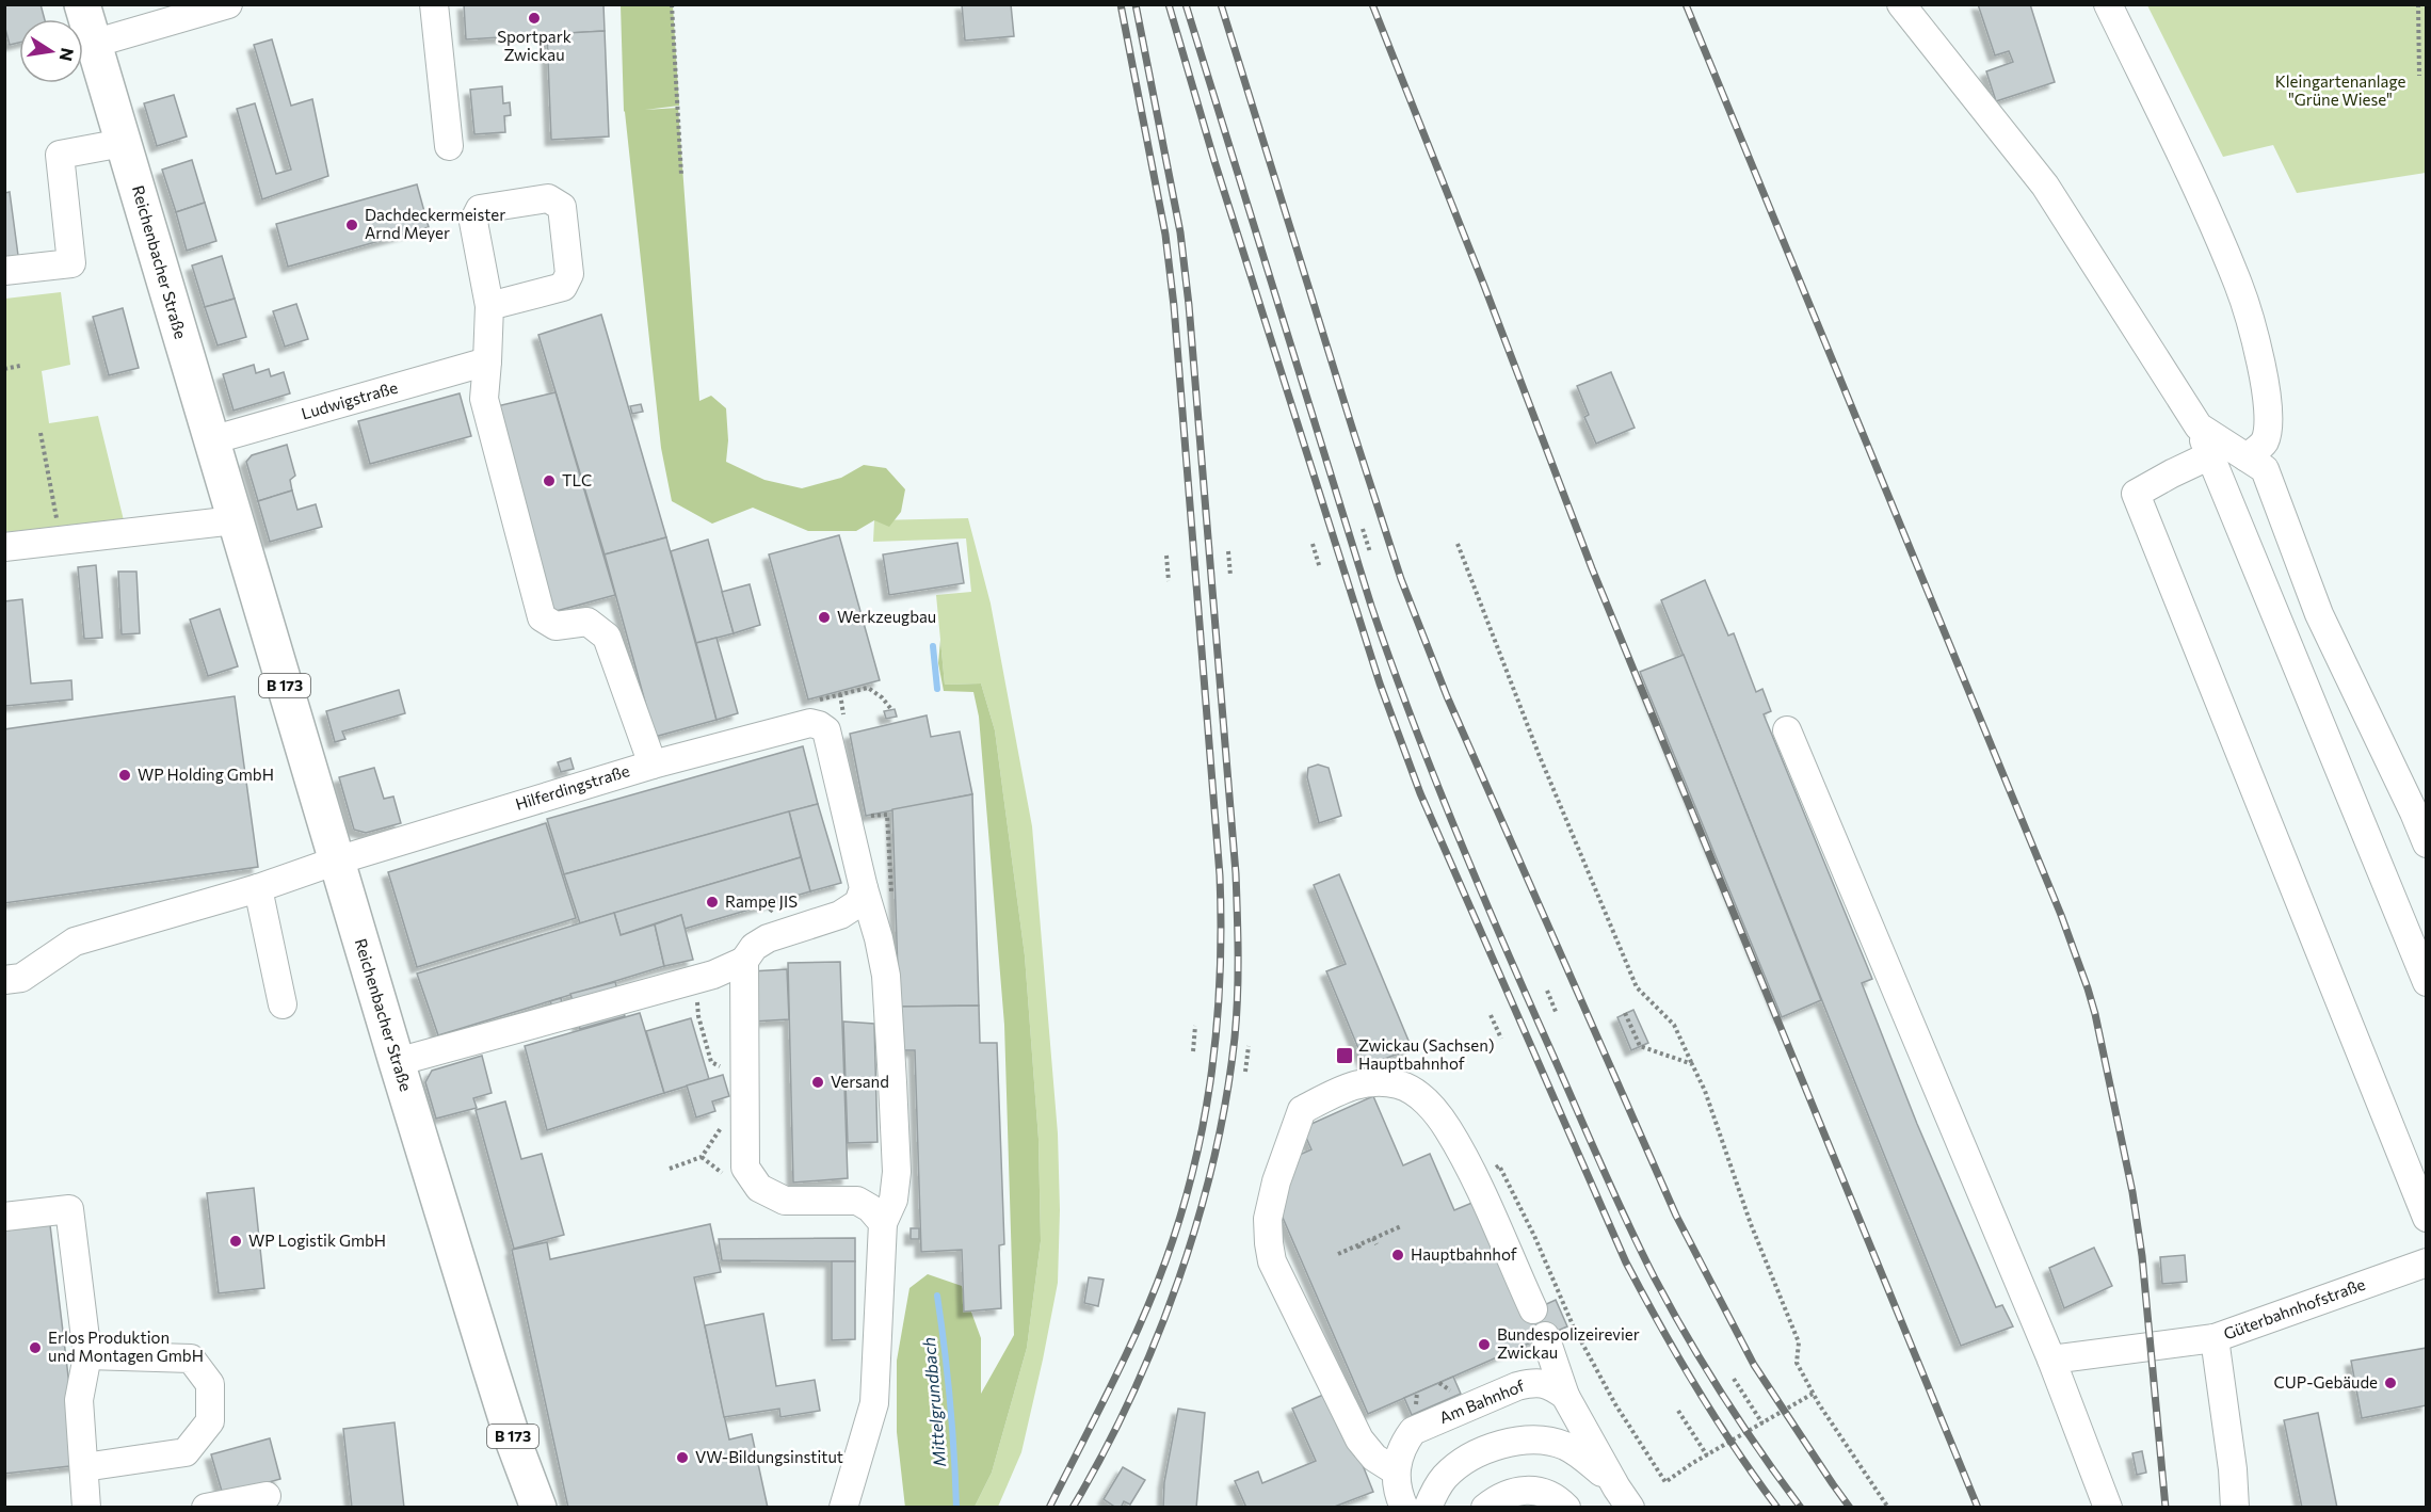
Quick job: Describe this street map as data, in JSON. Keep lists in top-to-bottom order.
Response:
{
  "streets": {
    "main road": ["Reichenbacher Straße", "B 173"],
    "street": [
      "Ludwigstraße",
      "Hilferdingstraße",
      "Güterbahnhofstraße",
      "Am Bahnhof"
    ]
  },
  "crossings": [
    ["Reichenbacher Straße", "Ludwigstraße"],
    ["Reichenbacher Straße", "Hilferdingstraße"]
  ],
  "water": ["Mittelgrundbach"],
  "parks": ["Kleingartenanlage \"Grüne Wiese\""],
  "places": {
    "other": [
      "Sportpark Zwickau",
      "Dachdeckermeister Arnd Meyer",
      "TLC",
      "Werkzeugbau",
      "WP Holding GmbH",
      "Rampe JIS",
      "Versand",
      "WP Logistik GmbH",
      "Hauptbahnhof",
      "Bundespolizeirevier Zwickau",
      "Erlos Produktion und Montagen GmbH",
      "CUP-Gebäude",
      "VW-Bildungsinstitut"
    ],
    "transit": ["Zwickau (Sachsen) Hauptbahnhof"]
  },
  "north": "right"
}
